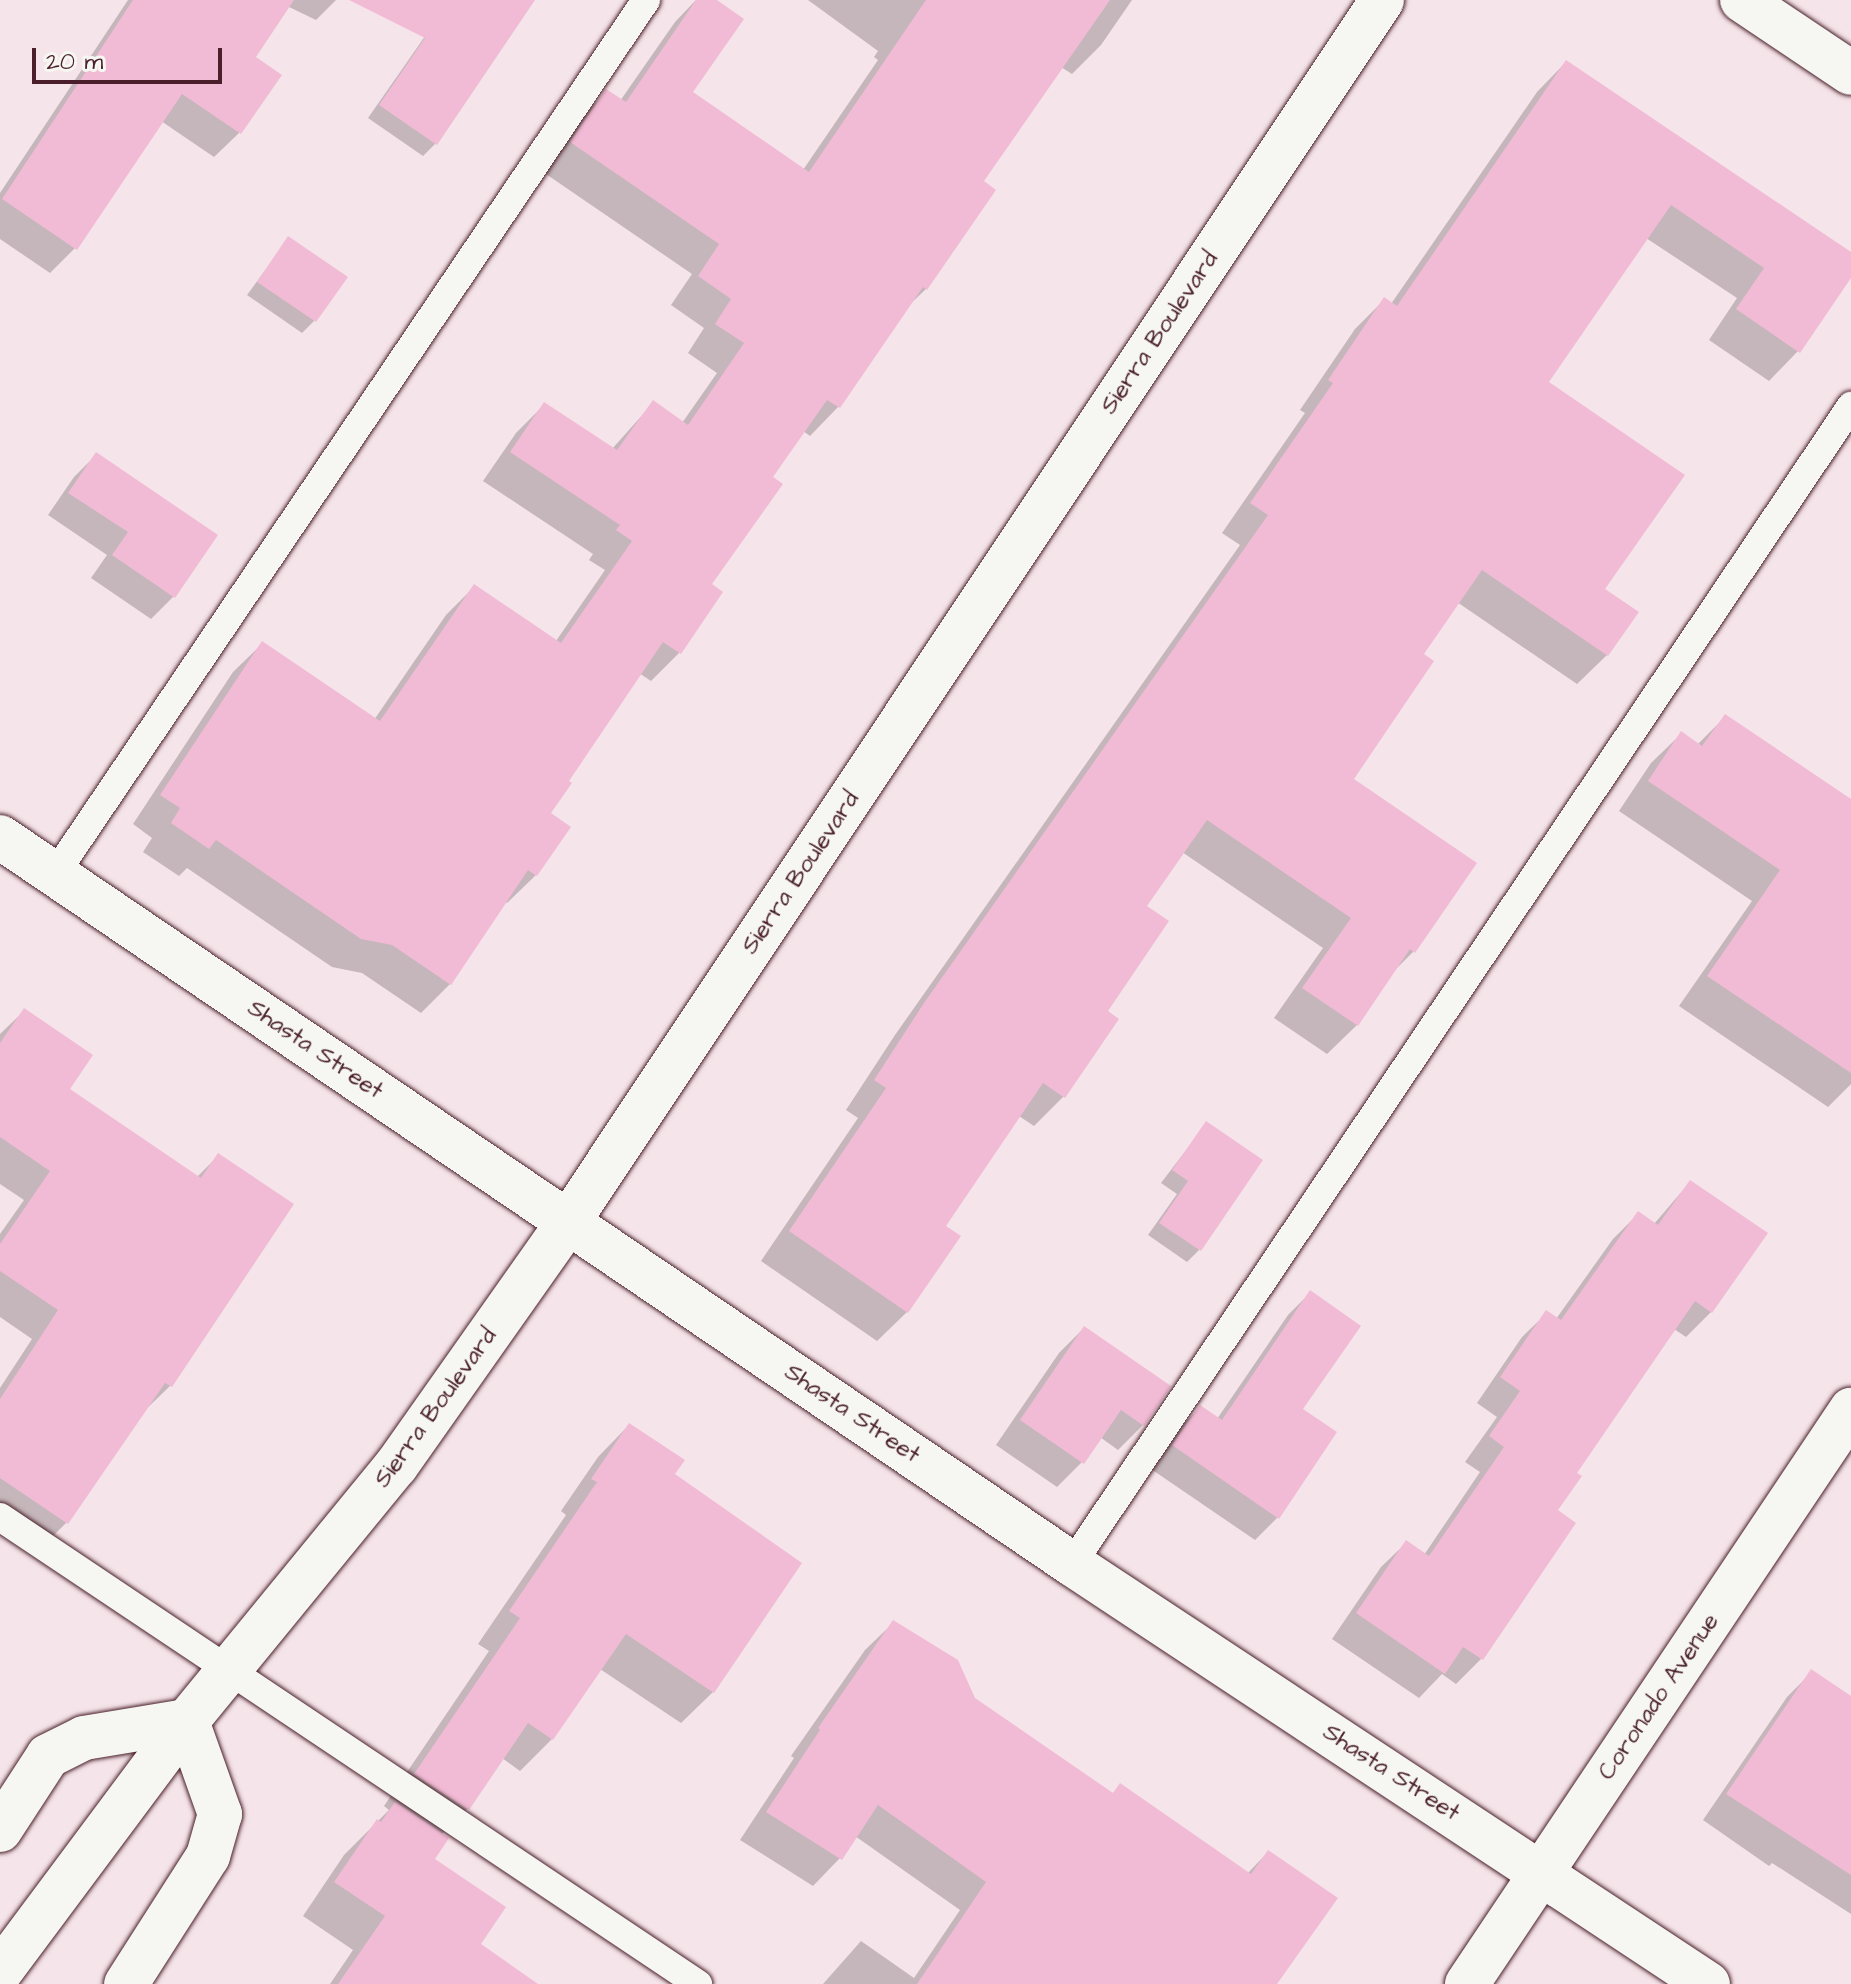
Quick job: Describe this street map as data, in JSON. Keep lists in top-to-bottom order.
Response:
{
  "streets": {
    "street": ["Sierra Boulevard", "Shasta Street", "Coronado Avenue"]
  },
  "crossings": [
    ["Sierra Boulevard", "Shasta Street"],
    ["Shasta Street", "Coronado Avenue"]
  ],
  "scale_bar": "20 m"
}
